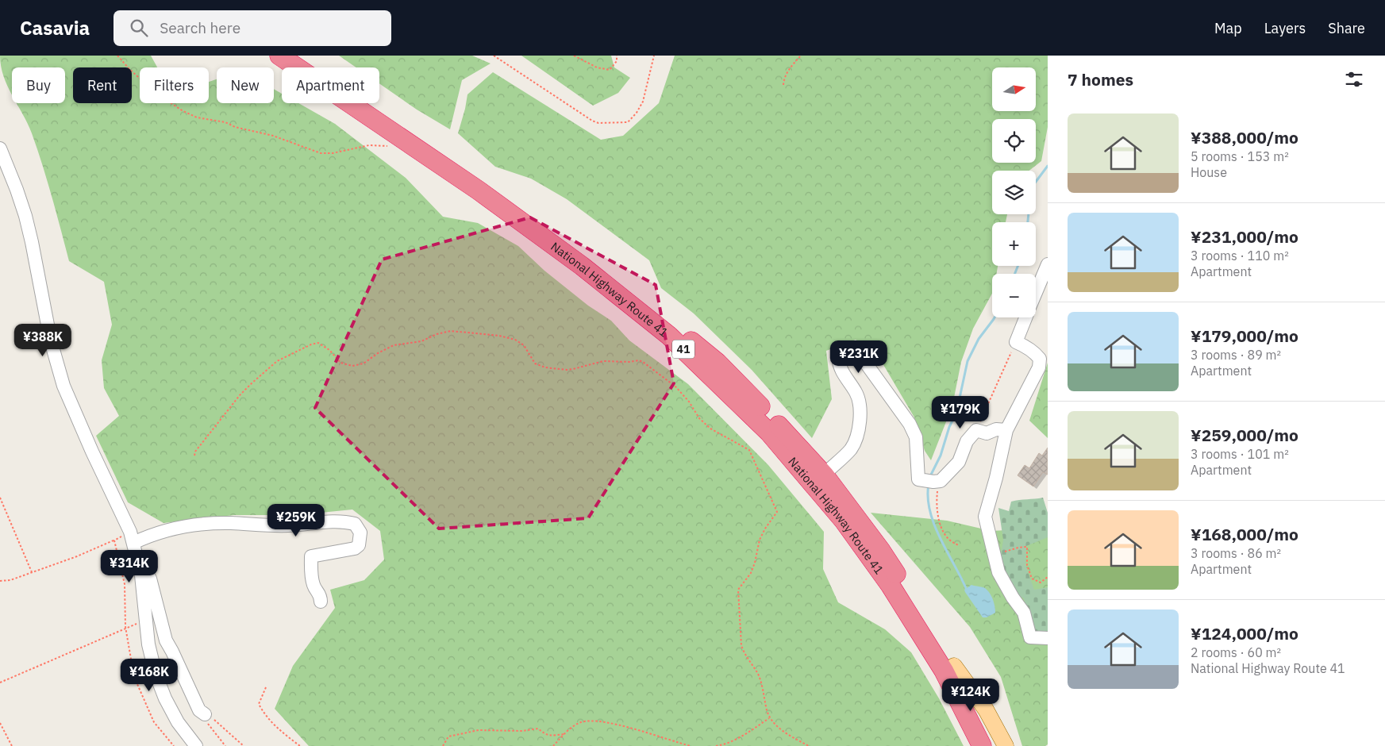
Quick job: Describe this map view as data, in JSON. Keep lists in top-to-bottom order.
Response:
{
  "streets": {
    "highway": ["National Highway Route 41", "41"]
  },
  "north": "right",
  "page": {
    "header": "Casavia",
    "search": "Search here",
    "nav": ["Map", "Layers", "Share"],
    "heading": "7 homes",
    "map_buttons": ["+", "−"],
    "chip": [
      "Buy",
      "Rent",
      "Filters",
      "New",
      "Apartment"
    ],
    "list": [
      {
        "name": "¥388,000/mo",
        "note": "5 rooms · 153 m² · House"
      },
      {
        "name": "¥231,000/mo",
        "note": "3 rooms · 110 m² · Apartment"
      },
      {
        "name": "¥179,000/mo",
        "note": "3 rooms · 89 m² · Apartment"
      },
      {
        "name": "¥259,000/mo",
        "note": "3 rooms · 101 m² · Apartment"
      },
      {
        "name": "¥168,000/mo",
        "note": "3 rooms · 86 m² · Apartment"
      },
      {
        "name": "¥124,000/mo",
        "note": "2 rooms · 60 m² · National Highway Route 41"
      }
    ],
    "price": [
      "¥388K",
      "¥231K",
      "¥179K",
      "¥259K",
      "¥314K",
      "¥168K",
      "¥124K"
    ]
  }
}
